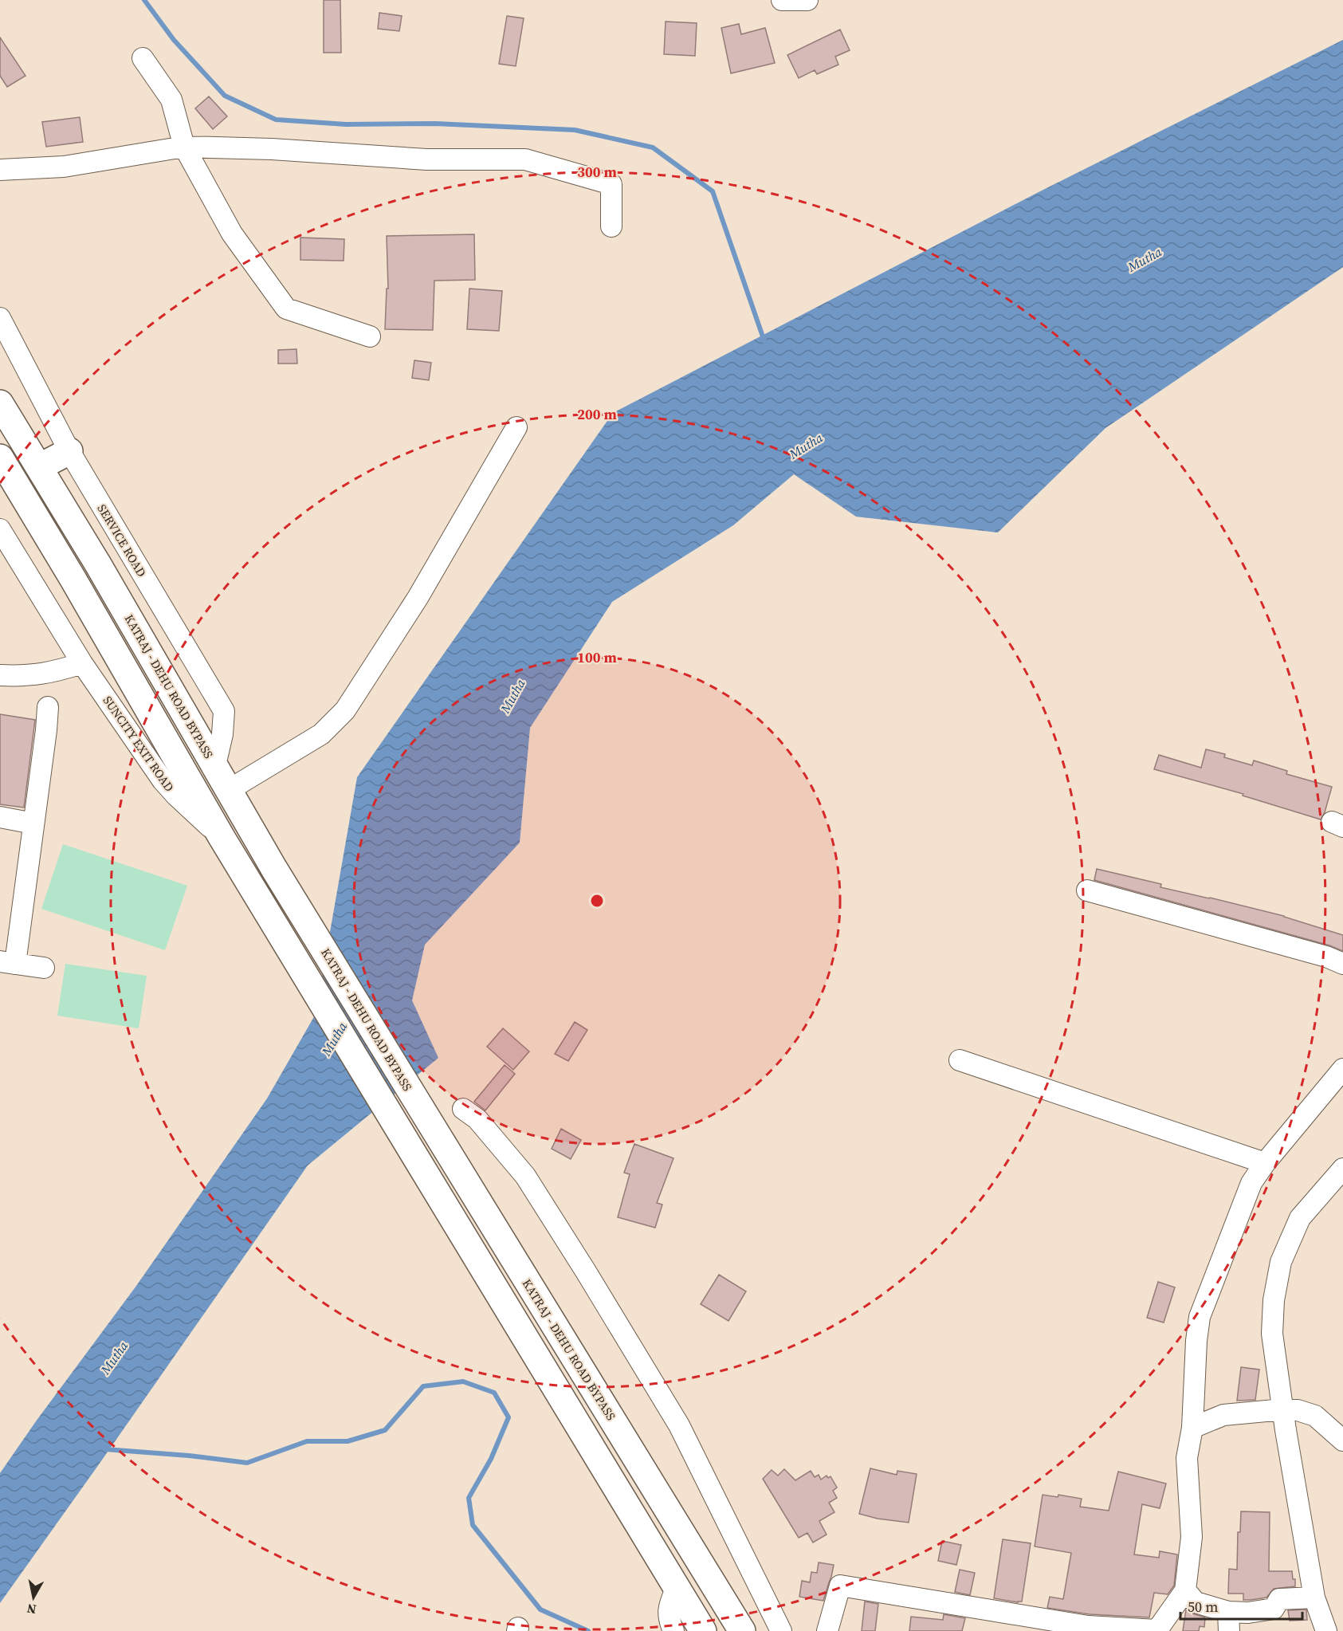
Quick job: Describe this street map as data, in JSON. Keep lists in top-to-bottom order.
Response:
{
  "streets": {
    "highway": ["KATRAJ - DEHU ROAD BYPASS"],
    "street": ["SERVICE ROAD", "SUNCITY EXIT ROAD"]
  },
  "crossings": [
    ["SERVICE ROAD", "KATRAJ - DEHU ROAD BYPASS"]
  ],
  "water": ["Mutha"],
  "scale_bar": "50 m",
  "north": "bottom",
  "rings": ["300 m", "200 m", "100 m"]
}
